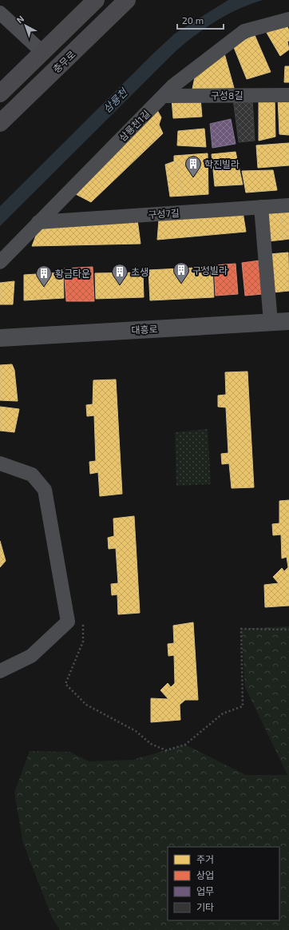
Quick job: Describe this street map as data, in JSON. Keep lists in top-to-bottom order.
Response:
{
  "streets": {
    "main road": ["충무로"],
    "street": [
      "구성8길",
      "삼룡천1길",
      "구성7길",
      "대흥로"
    ]
  },
  "crossings": [
    ["구성8길", "삼룡천1길"],
    ["삼룡천1길", "구성7길"]
  ],
  "water": ["삼룡천"],
  "places": {
    "building": [
      "학진빌라",
      "구성빌라",
      "초생",
      "황금타운"
    ]
  },
  "legend": [
    "주거",
    "상업",
    "업무",
    "기타"
  ],
  "scale_bar": "20 m",
  "north": "top left"
}
